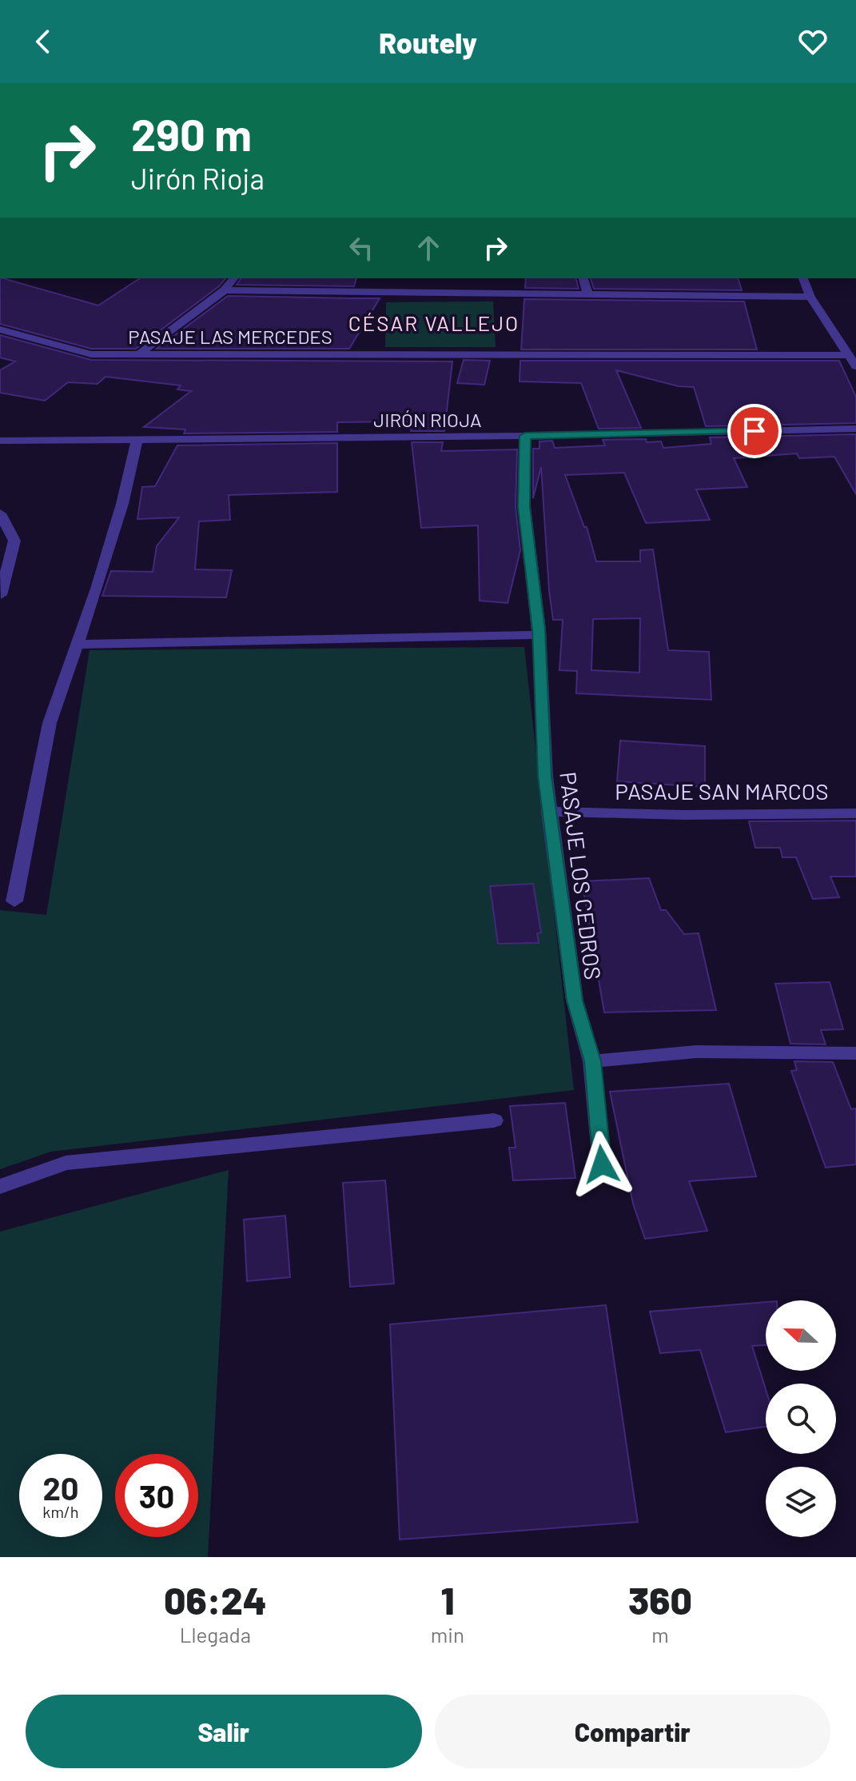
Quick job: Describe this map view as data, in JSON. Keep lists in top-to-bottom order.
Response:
{
  "streets": {
    "street": [
      "PASAJE LAS MERCEDES",
      "JIRÓN RIOJA",
      "PASAJE SAN MARCOS",
      "PASAJE LOS CEDROS"
    ]
  },
  "crossings": [
    ["JIRÓN RIOJA", "PASAJE LOS CEDROS"],
    ["PASAJE SAN MARCOS", "PASAJE LOS CEDROS"]
  ],
  "districts": ["CÉSAR VALLEJO"],
  "north": "left",
  "page": {
    "header": "Routely",
    "turn": ["290 m", "Jirón Rioja"],
    "speed": "20 km/h",
    "limit": "30",
    "eta": [
      "06:24",
      "Llegada",
      "1",
      "min",
      "360",
      "m"
    ],
    "buttons": ["Salir", "Compartir"]
  }
}
